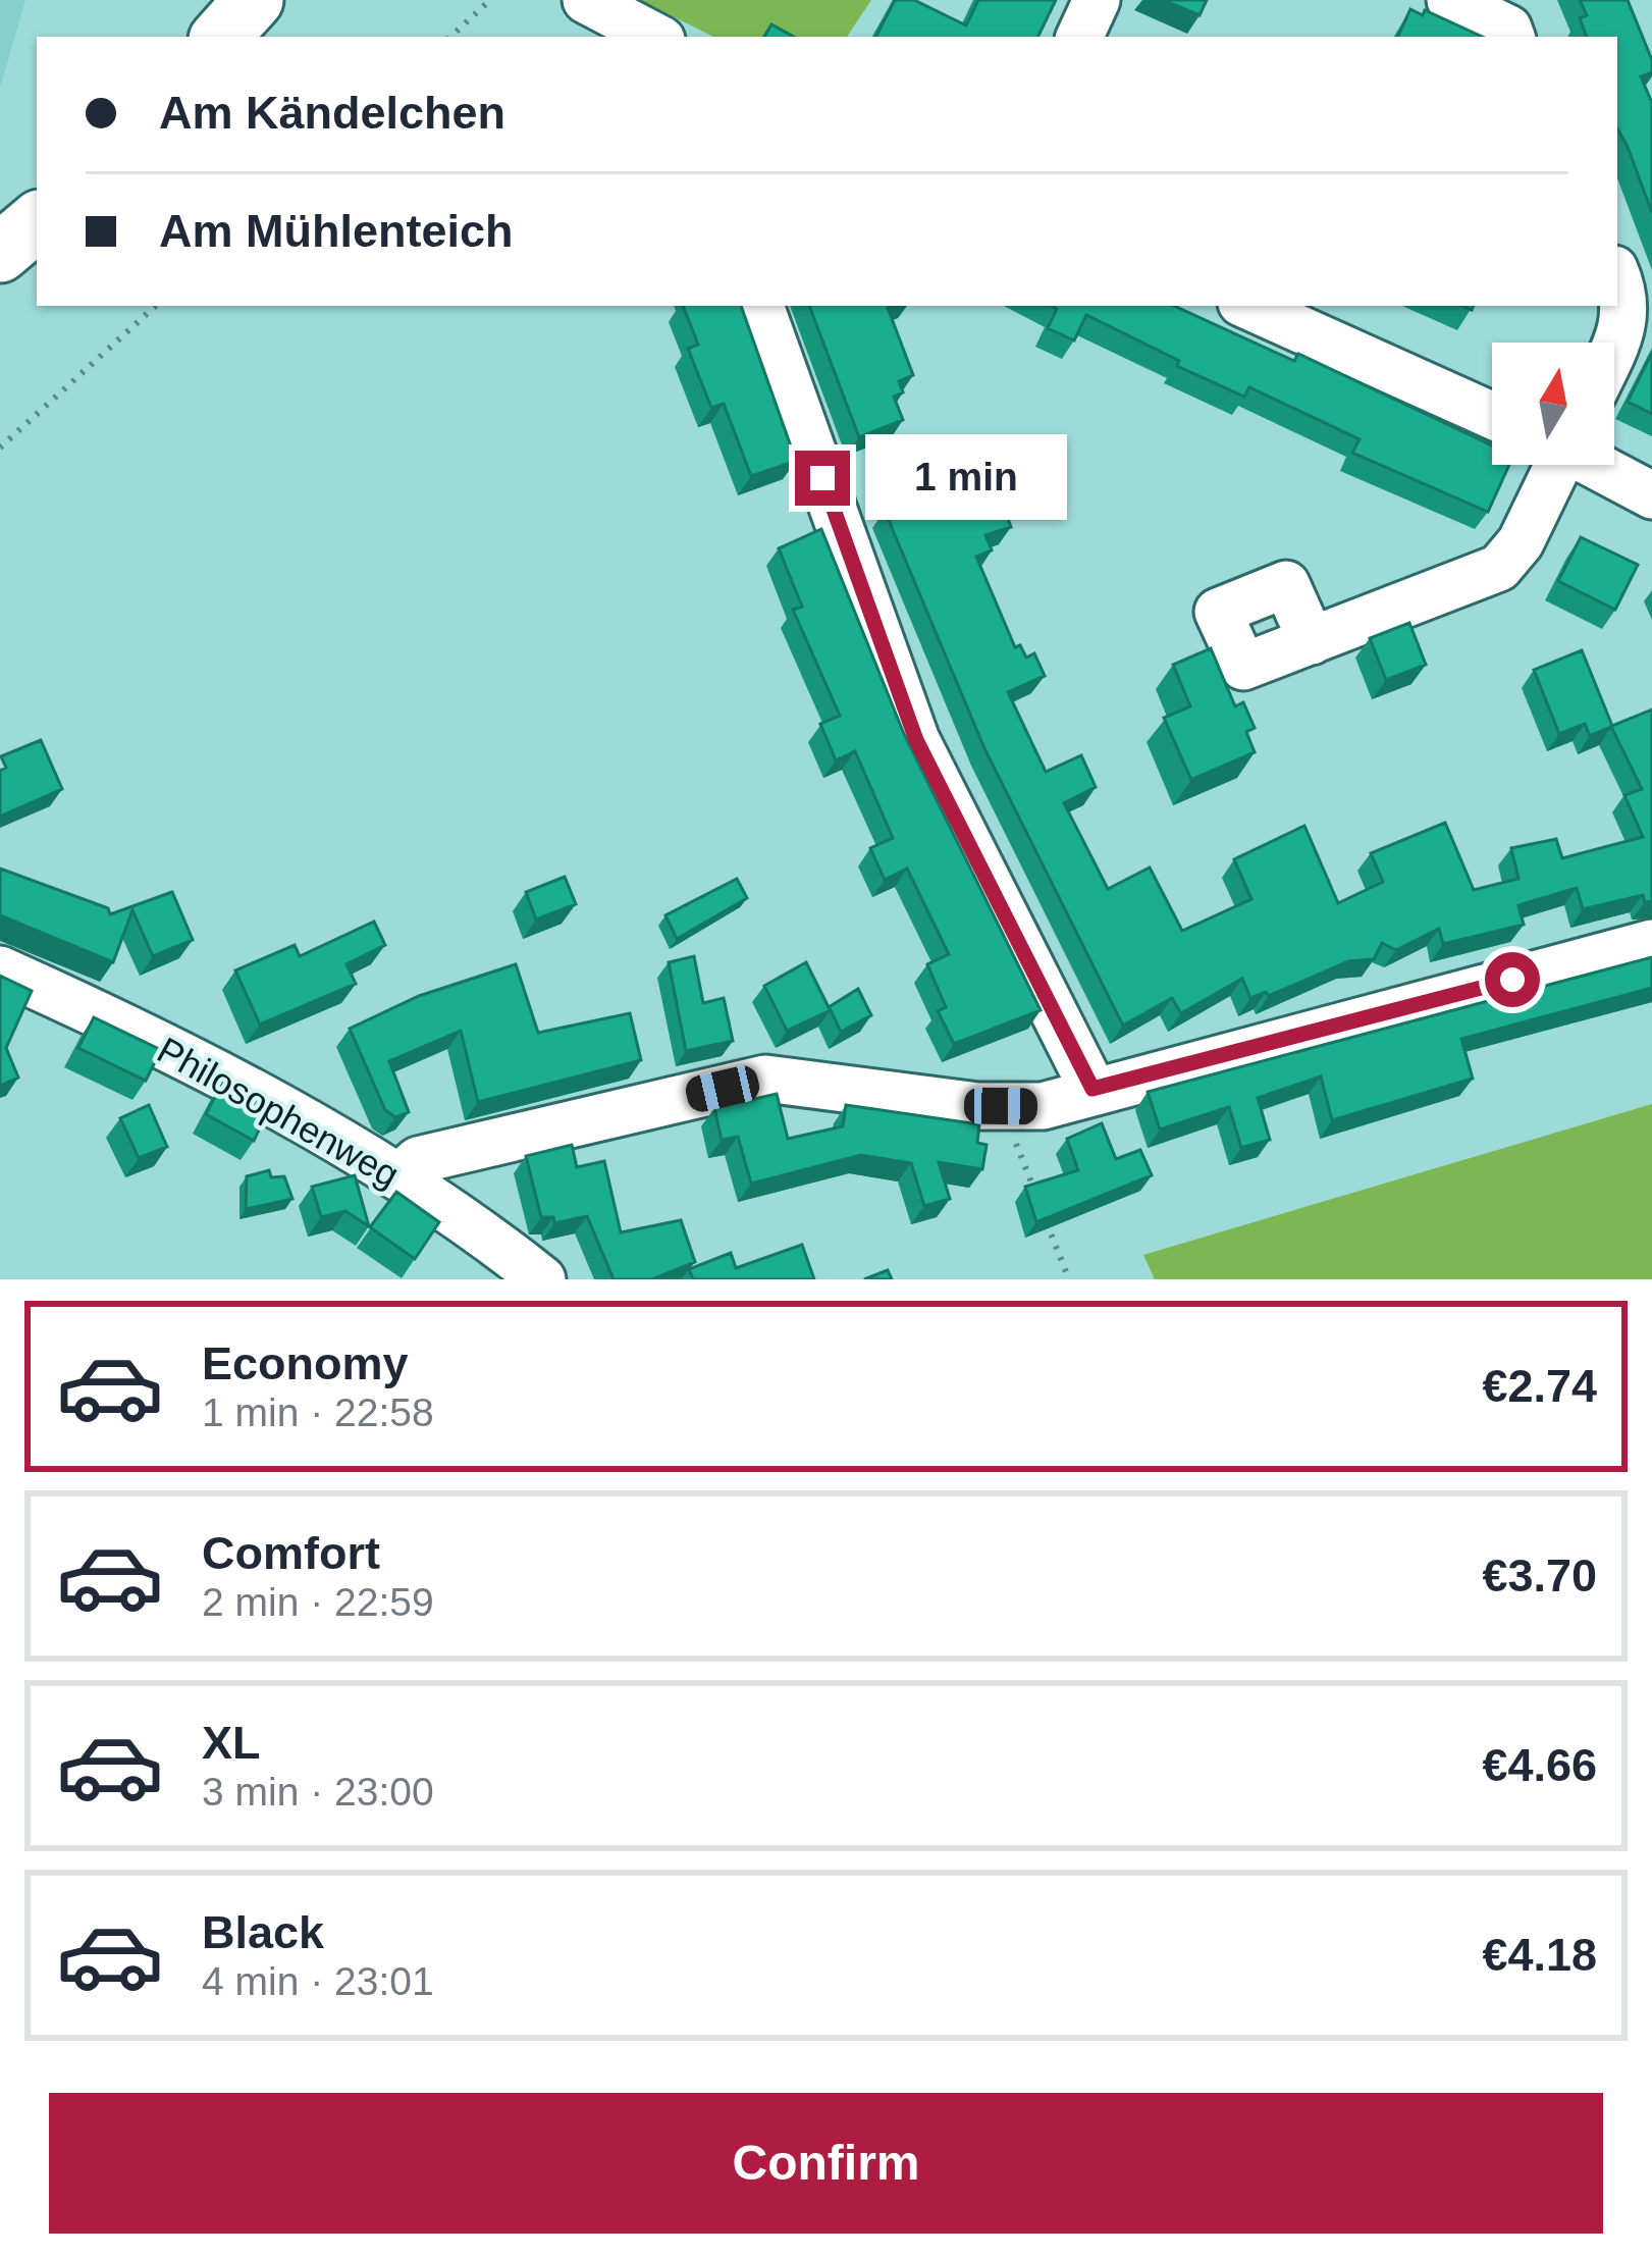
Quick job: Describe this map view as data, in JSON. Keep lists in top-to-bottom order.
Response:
{
  "streets": {
    "street": ["Philosophenweg"]
  },
  "north": "top",
  "page": {
    "banner": ["Am Kändelchen", "Am Mühlenteich"],
    "bubble": "1 min",
    "list": [
      {
        "name": "Economy",
        "note": "1 min · 22:58",
        "value": "€2.74"
      },
      {
        "name": "Comfort",
        "note": "2 min · 22:59",
        "value": "€3.70"
      },
      {
        "name": "XL",
        "note": "3 min · 23:00",
        "value": "€4.66"
      },
      {
        "name": "Black",
        "note": "4 min · 23:01",
        "value": "€4.18"
      }
    ],
    "buttons": "Confirm"
  }
}
